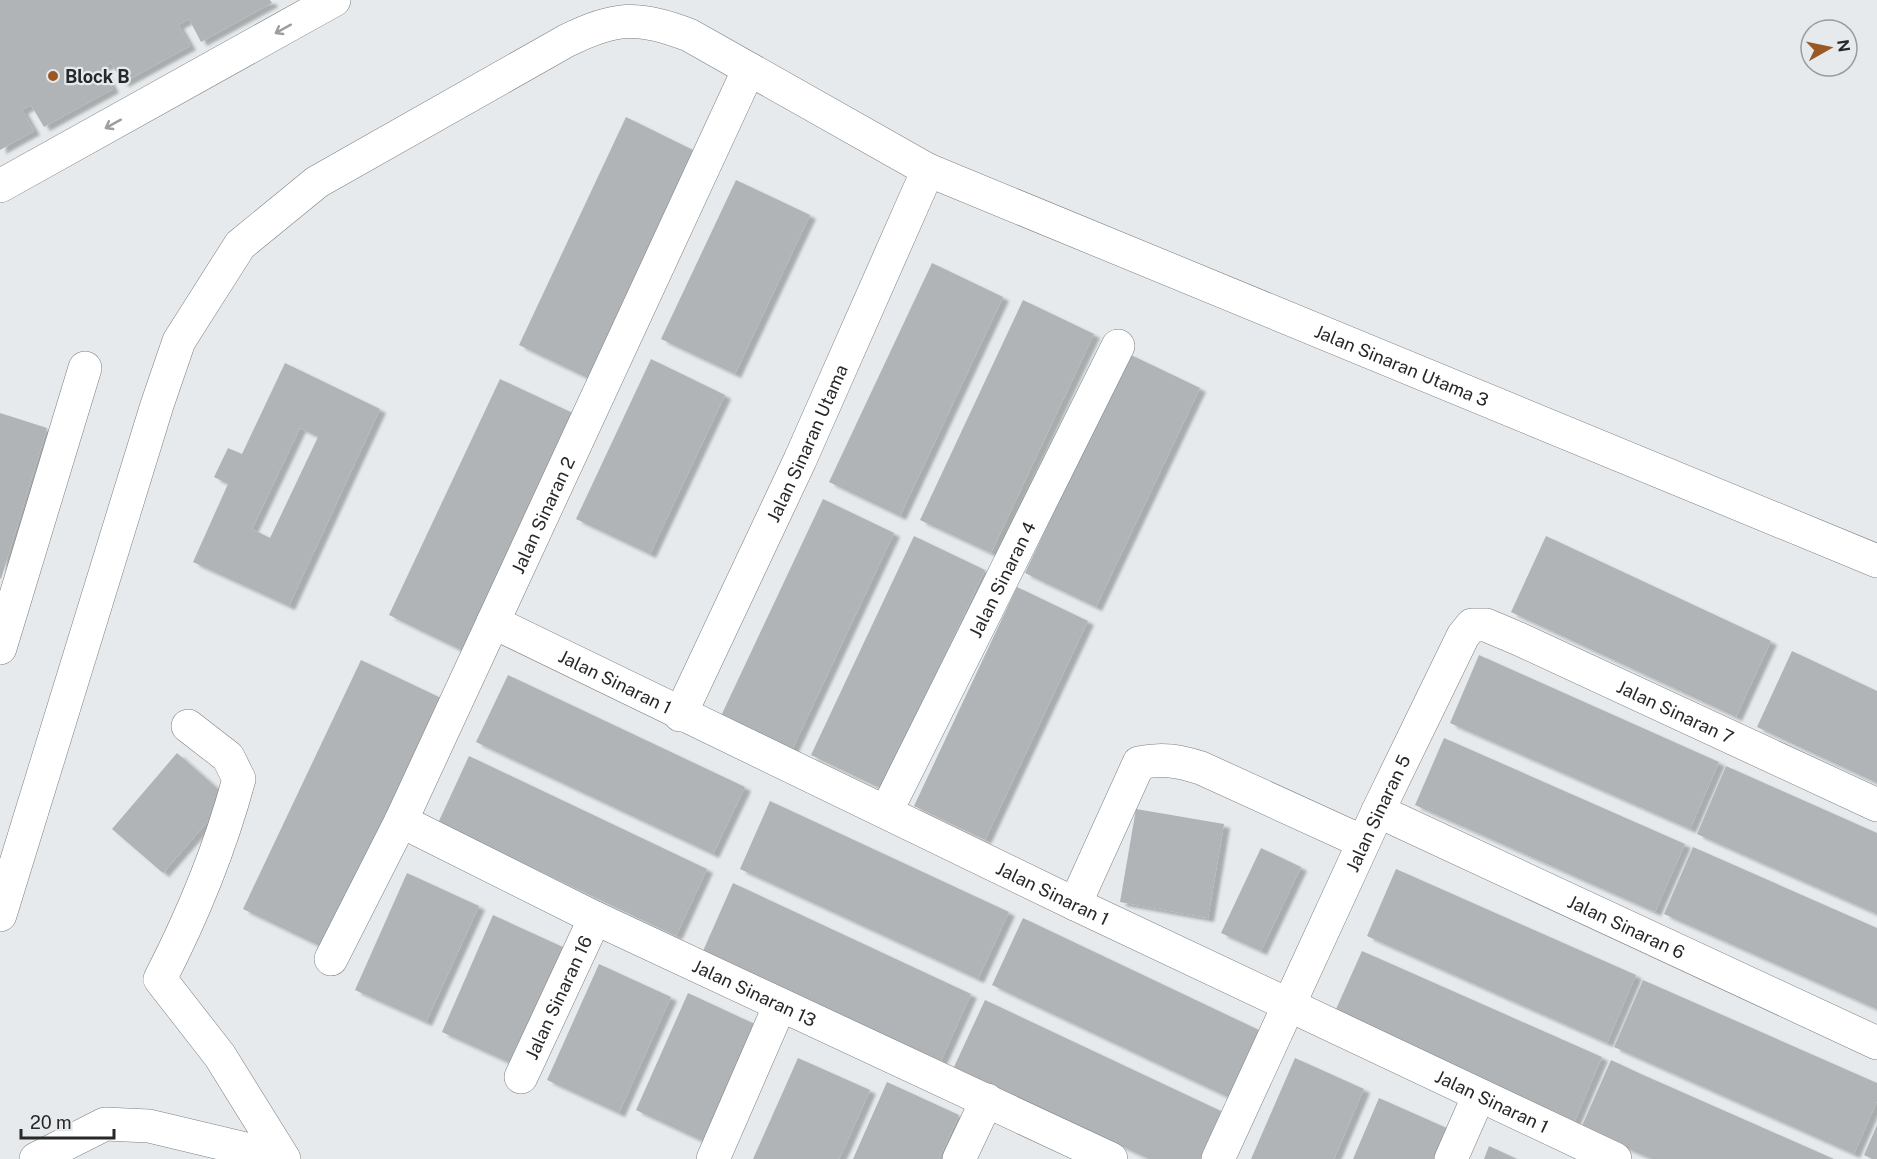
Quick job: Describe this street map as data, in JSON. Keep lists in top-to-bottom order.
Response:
{
  "streets": {
    "street": [
      "Jalan Sinaran Utama 3",
      "Jalan Sinaran Utama",
      "Jalan Sinaran 2",
      "Jalan Sinaran 4",
      "Jalan Sinaran 1",
      "Jalan Sinaran 7",
      "Jalan Sinaran 5",
      "Jalan Sinaran 6",
      "Jalan Sinaran 13",
      "Jalan Sinaran 16"
    ]
  },
  "crossings": [
    ["Jalan Sinaran Utama 3", "Jalan Sinaran Utama"],
    ["Jalan Sinaran Utama 3", "Jalan Sinaran 2"],
    ["Jalan Sinaran Utama", "Jalan Sinaran 1"],
    ["Jalan Sinaran 2", "Jalan Sinaran 1"],
    ["Jalan Sinaran 2", "Jalan Sinaran 13"],
    ["Jalan Sinaran 4", "Jalan Sinaran 1"],
    ["Jalan Sinaran 1", "Jalan Sinaran 5"],
    ["Jalan Sinaran 7", "Jalan Sinaran 5"],
    ["Jalan Sinaran 5", "Jalan Sinaran 6"],
    ["Jalan Sinaran 13", "Jalan Sinaran 16"]
  ],
  "places": ["Block B"],
  "scale_bar": "20 m",
  "north": "right"
}
